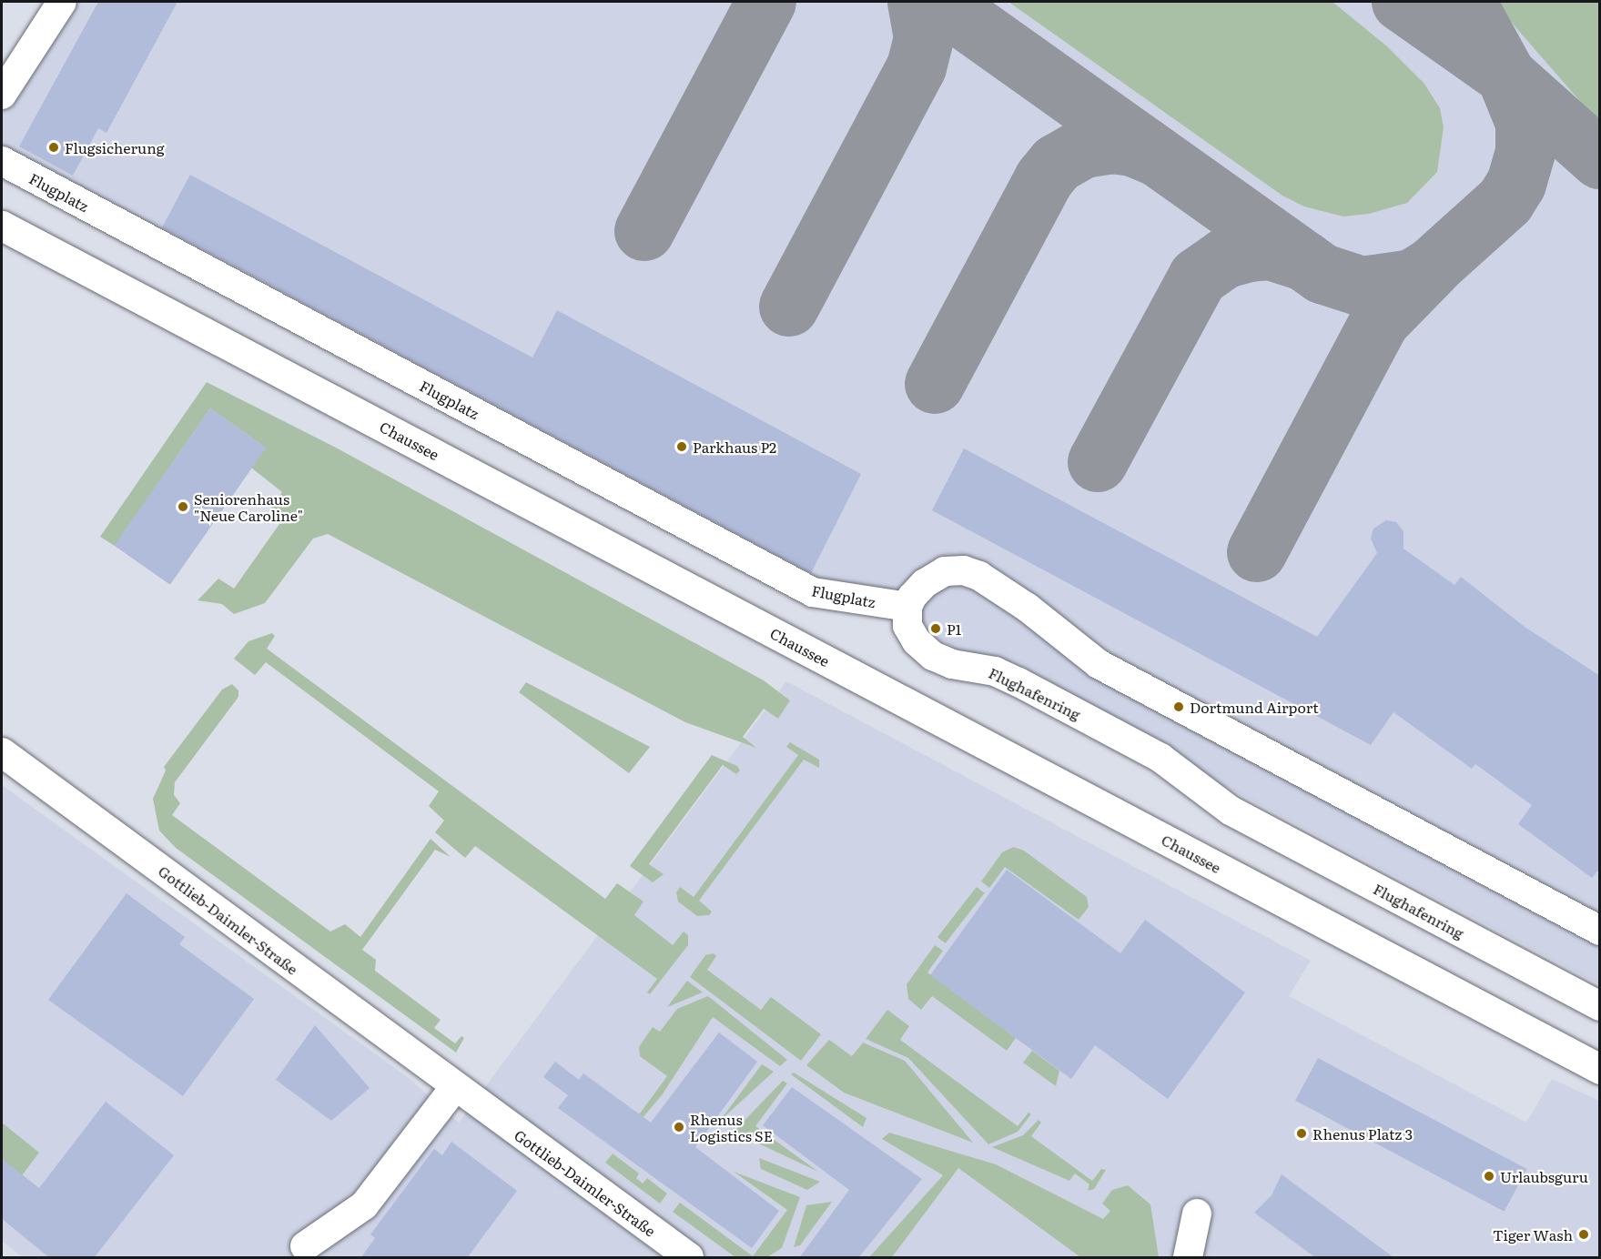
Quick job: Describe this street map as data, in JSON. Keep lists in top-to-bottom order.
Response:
{
  "streets": {
    "main road": ["Chaussee"],
    "street": ["Flugplatz", "Flughafenring", "Gottlieb-Daimler-Straße"]
  },
  "crossings": [
    ["Flugplatz", "Flughafenring"]
  ],
  "places": [
    "Flugsicherung",
    "Parkhaus P2",
    "Seniorenhaus \"Neue Caroline\"",
    "P1",
    "Dortmund Airport",
    "Rhenus Logistics SE",
    "Rhenus Platz 3",
    "Urlaubsguru",
    "Tiger Wash"
  ]
}
